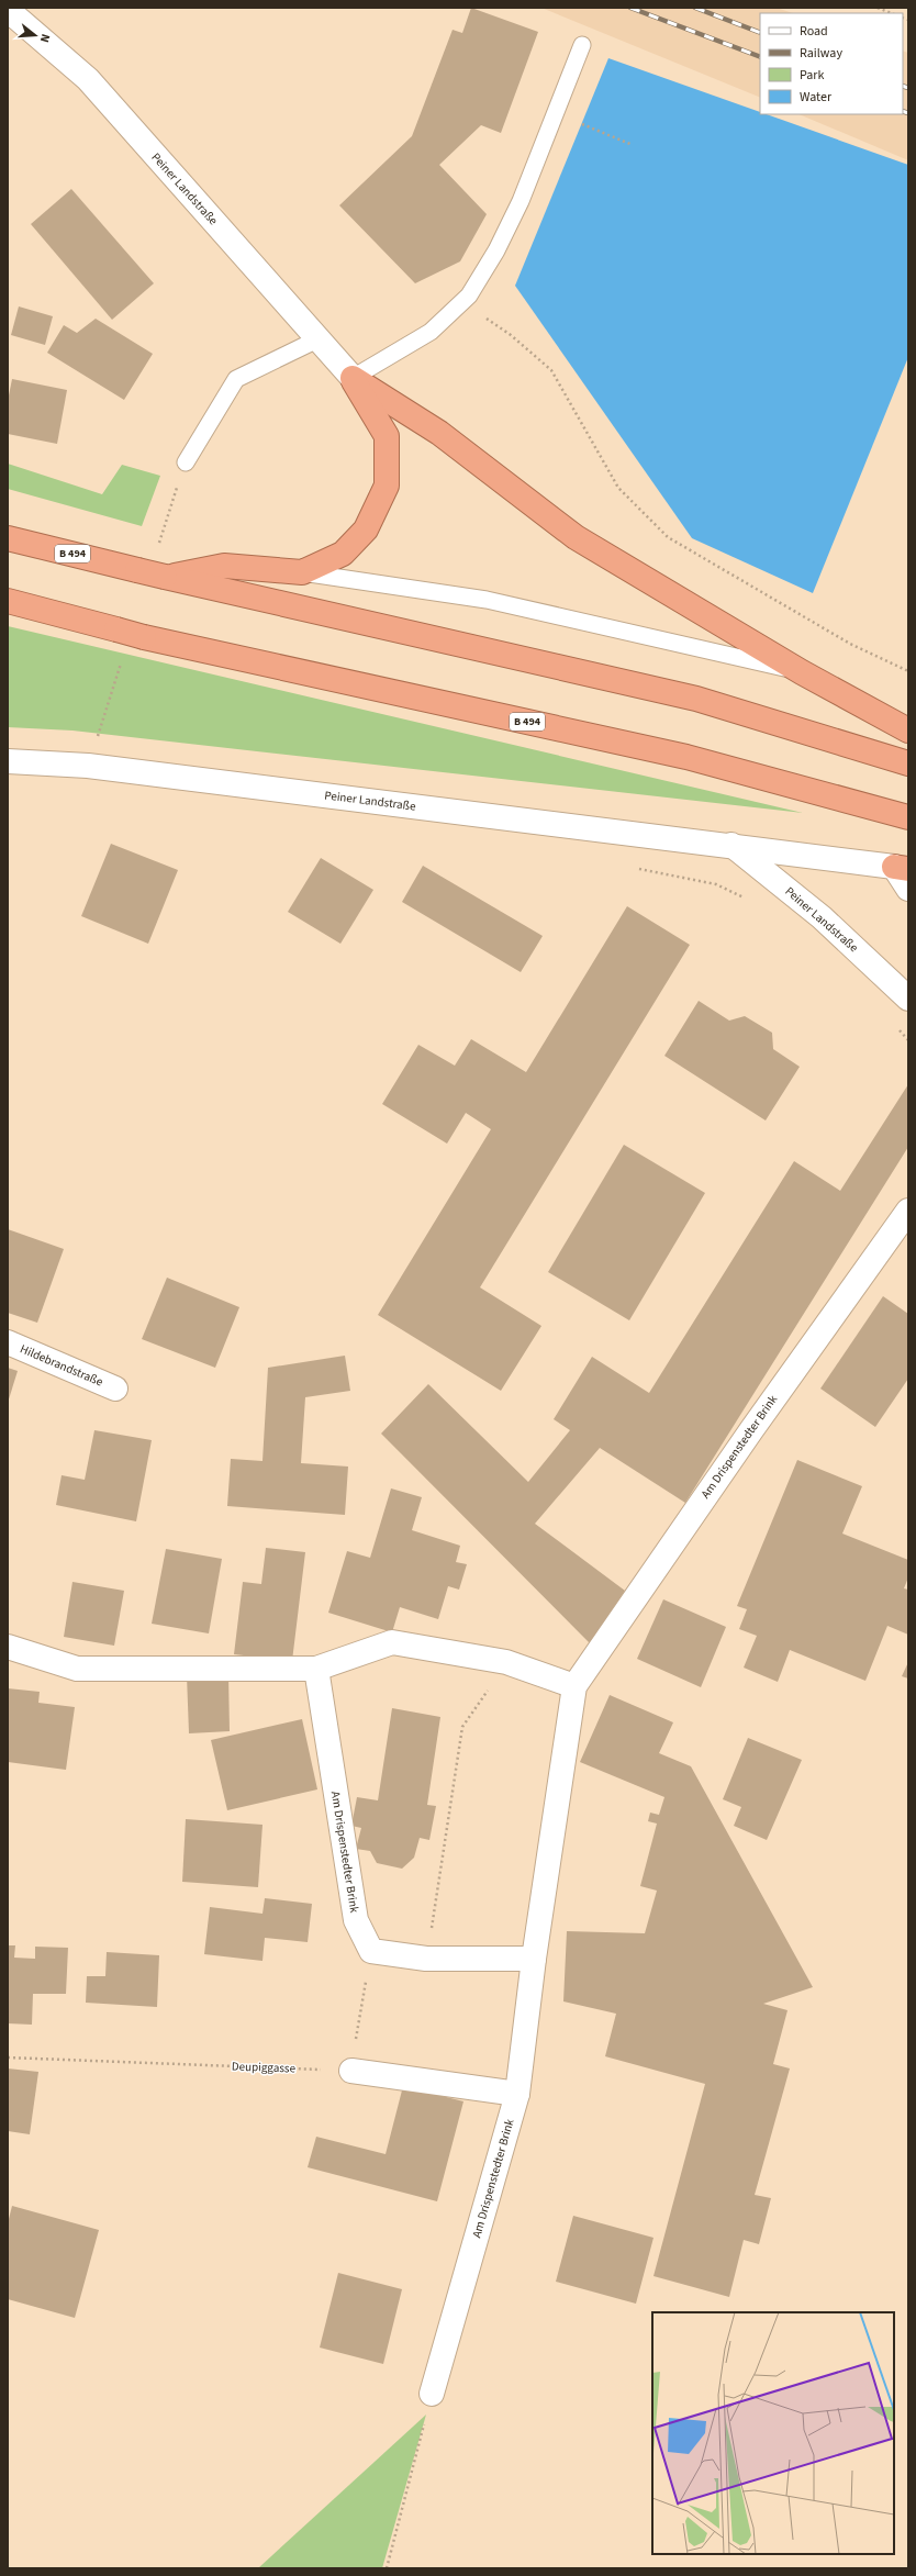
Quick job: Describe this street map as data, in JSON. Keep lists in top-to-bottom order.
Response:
{
  "streets": {
    "highway": ["B 494"],
    "street": ["Peiner Landstraße", "Hildebrandstraße", "Am Drispenstedter Brink"],
    "path": ["Deupiggasse"]
  },
  "legend": [
    "Road",
    "Railway",
    "Park",
    "Water"
  ],
  "north": "right"
}
